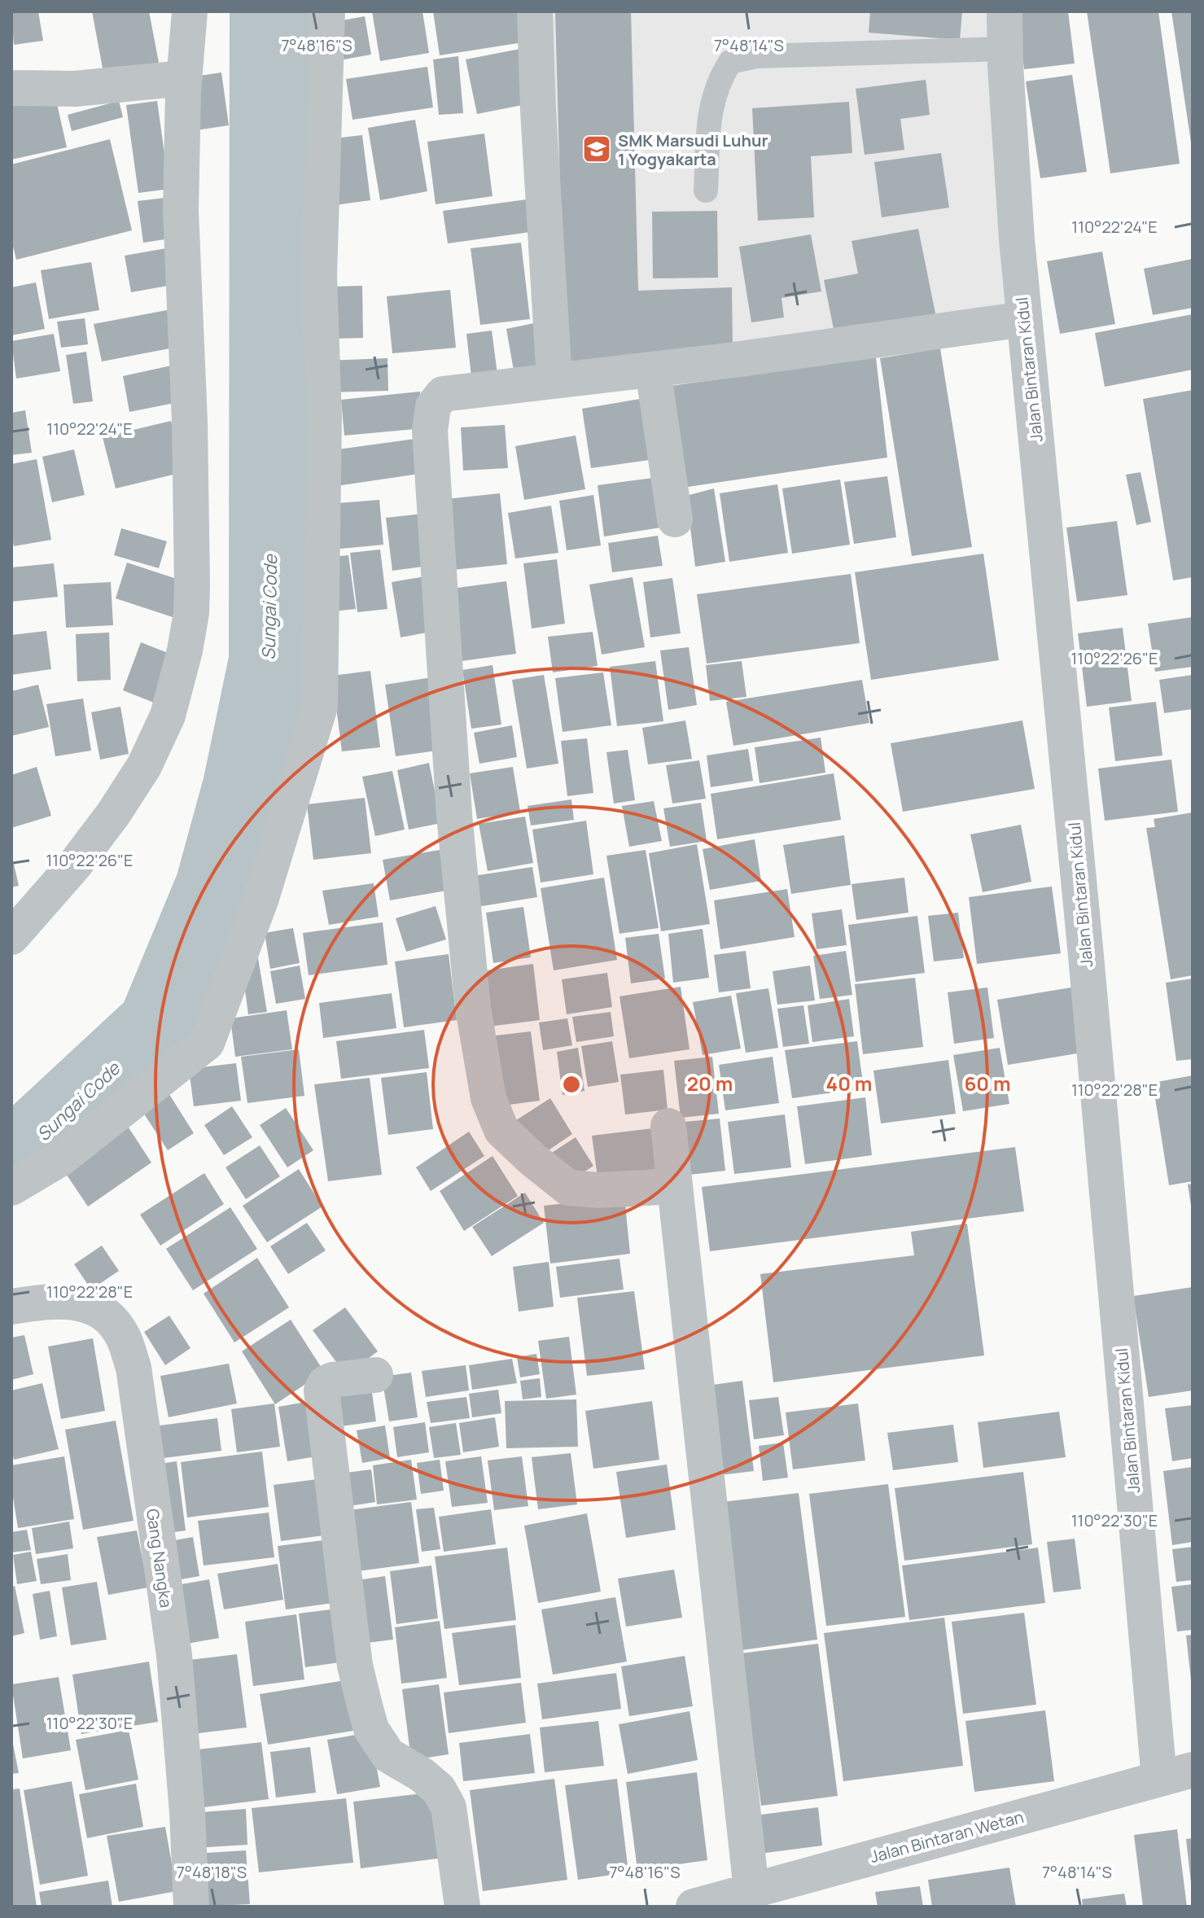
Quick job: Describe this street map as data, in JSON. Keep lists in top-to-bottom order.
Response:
{
  "streets": {
    "street": ["Jalan Bintaran Kidul", "Gang Nangka", "Jalan Bintaran Wetan"]
  },
  "crossings": [
    ["Jalan Bintaran Kidul", "Jalan Bintaran Wetan"]
  ],
  "water": ["Sungai Code"],
  "places": {
    "school or university": ["SMK Marsudi Luhur 1 Yogyakarta"]
  },
  "coordinates": [
    "7°48'16\"S",
    "7°48'14\"S",
    "110°22'24\"E",
    "110°22'26\"E",
    "110°22'28\"E",
    "110°22'30\"E",
    "7°48'18\"S"
  ],
  "rings": ["20 m", "40 m", "60 m"]
}
